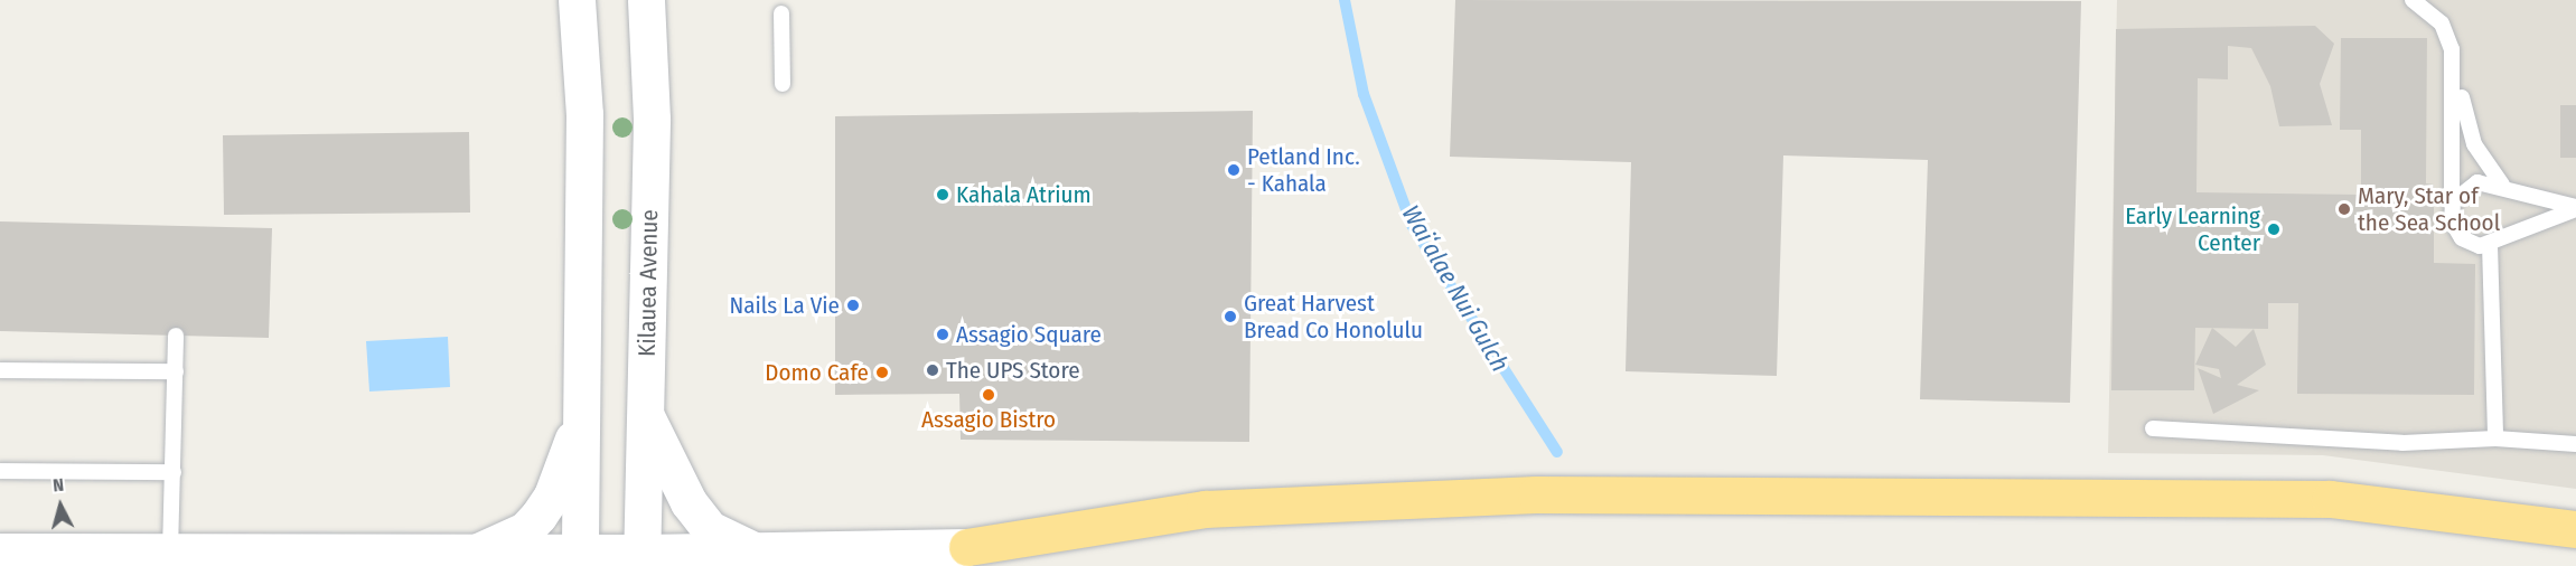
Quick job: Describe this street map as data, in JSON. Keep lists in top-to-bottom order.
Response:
{
  "streets": {
    "street": ["Kilauea Avenue"]
  },
  "water": ["Waiʻalae Nui Gulch"],
  "places": [
    "Petland Inc. - Kahala",
    "Kahala Atrium",
    "Mary, Star of the Sea School",
    "Early Learning Center",
    "Nails La Vie",
    "Great Harvest Bread Co Honolulu",
    "Assagio Square",
    "The UPS Store",
    "Domo Cafe",
    "Assagio Bistro"
  ],
  "north": "top"
}
